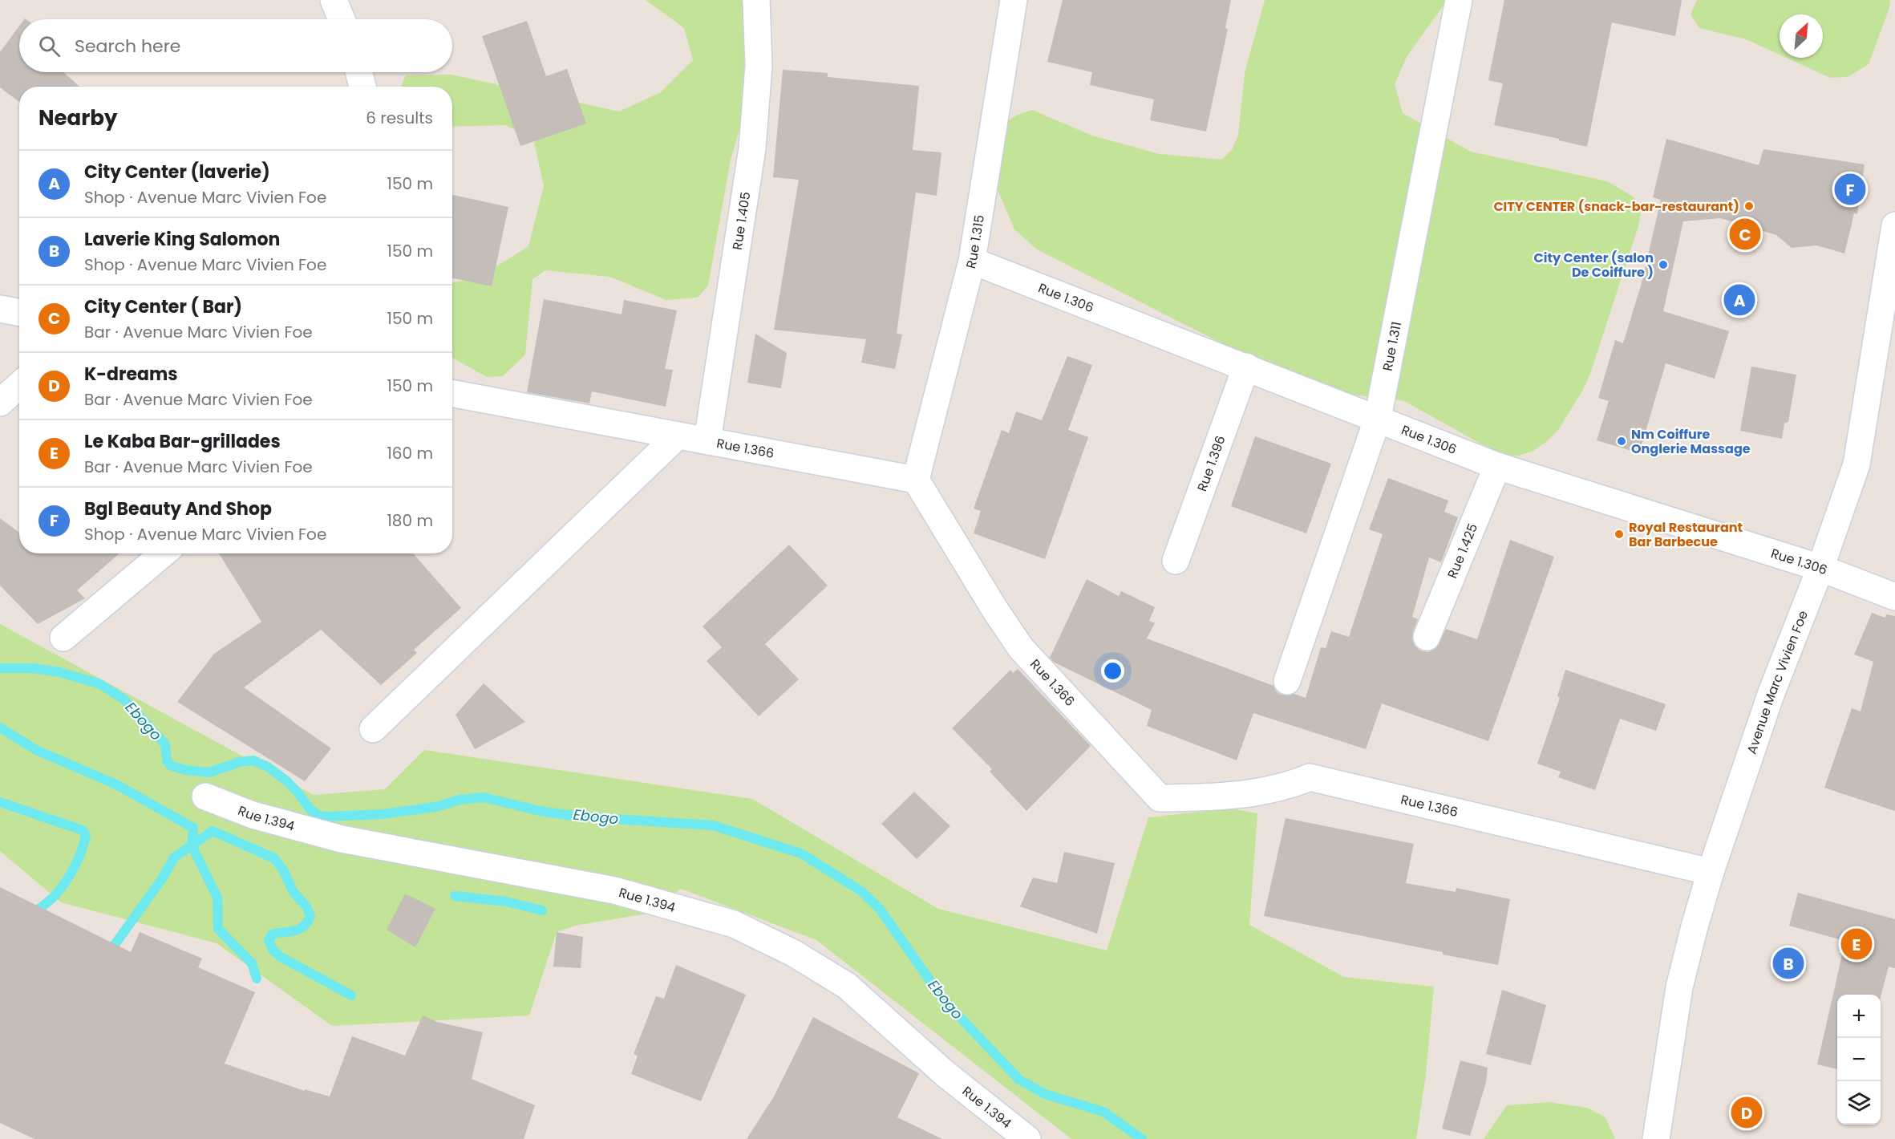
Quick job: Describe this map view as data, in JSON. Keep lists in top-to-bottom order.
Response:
{
  "streets": {
    "street": [
      "Rue 1.405",
      "Rue 1.315",
      "Rue 1.306",
      "Rue 1.311",
      "Rue 1.366",
      "Rue 1.396",
      "Rue 1.425",
      "Avenue Marc Vivien Foe",
      "Rue 1.394"
    ]
  },
  "crossings": [
    ["Rue 1.405", "Rue 1.366"],
    ["Rue 1.315", "Rue 1.306"],
    ["Rue 1.315", "Rue 1.366"],
    ["Rue 1.306", "Rue 1.311"],
    ["Rue 1.306", "Rue 1.396"],
    ["Rue 1.306", "Rue 1.425"],
    ["Rue 1.306", "Avenue Marc Vivien Foe"],
    ["Rue 1.366", "Avenue Marc Vivien Foe"]
  ],
  "water": ["Ebogo"],
  "places": [
    "CITY CENTER (snack-bar-restaurant)",
    "City Center (salon De Coiffure )",
    "Nm Coiffure Onglerie Massage",
    "Royal Restaurant Bar Barbecue"
  ],
  "north": "top right",
  "page": {
    "search": "Search here",
    "heading": ["Nearby", "6 results"],
    "list": [
      {
        "mark": "A",
        "name": "City Center (laverie)",
        "note": "Shop · Avenue Marc Vivien Foe",
        "value": "150 m"
      },
      {
        "mark": "B",
        "name": "Laverie King Salomon",
        "note": "Shop · Avenue Marc Vivien Foe",
        "value": "150 m"
      },
      {
        "mark": "C",
        "name": "City Center ( Bar)",
        "note": "Bar · Avenue Marc Vivien Foe",
        "value": "150 m"
      },
      {
        "mark": "D",
        "name": "K-dreams",
        "note": "Bar · Avenue Marc Vivien Foe",
        "value": "150 m"
      },
      {
        "mark": "E",
        "name": "Le Kaba Bar-grillades",
        "note": "Bar · Avenue Marc Vivien Foe",
        "value": "160 m"
      },
      {
        "mark": "F",
        "name": "Bgl Beauty And Shop",
        "note": "Shop · Avenue Marc Vivien Foe",
        "value": "180 m"
      }
    ],
    "pins": [
      "F",
      "C",
      "A",
      "E",
      "B",
      "D"
    ],
    "map_buttons": ["+", "−"]
  }
}
